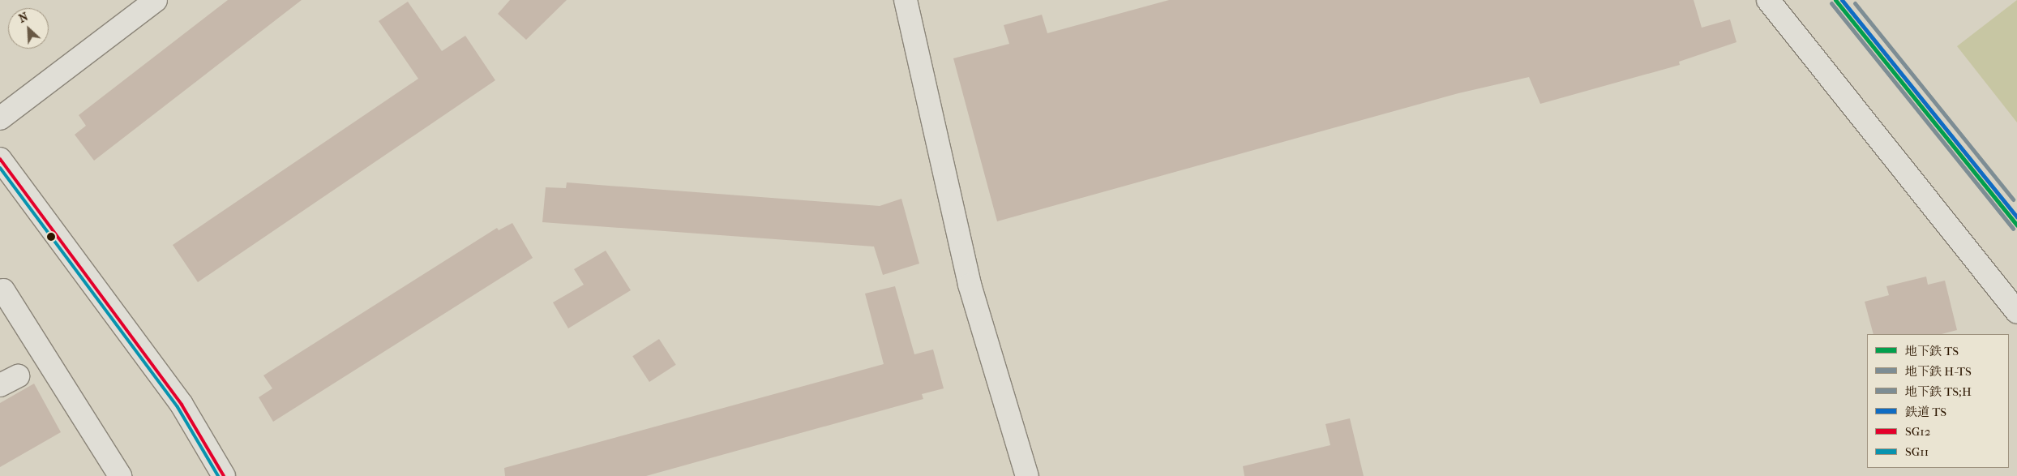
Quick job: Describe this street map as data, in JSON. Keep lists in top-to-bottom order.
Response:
{
  "lines": [
    "metro line TS",
    "rail line TS",
    "metro line H-TS",
    "metro line TS;H",
    "transit line SG12",
    "transit line SG11"
  ],
  "legend": [
    "地下鉄 TS",
    "地下鉄 H-TS",
    "地下鉄 TS;H",
    "鉄道 TS",
    "SG12",
    "SG11"
  ],
  "north": "top left"
}
